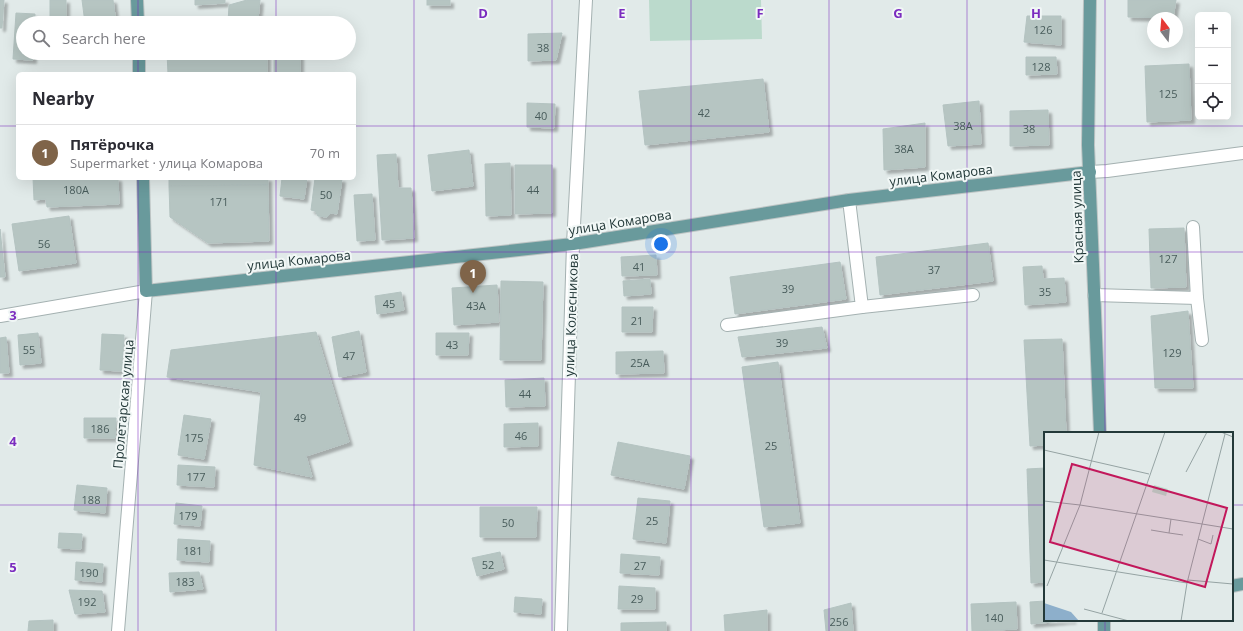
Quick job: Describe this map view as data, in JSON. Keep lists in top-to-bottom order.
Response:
{
  "streets": {
    "main road": ["улица Комарова", "Красная улица", "Пролетарская улица"],
    "street": ["улица Колесникова"]
  },
  "crossings": [
    ["улица Комарова", "Красная улица"],
    ["улица Комарова", "улица Колесникова"],
    ["улица Комарова", "Пролетарская улица"]
  ],
  "house_numbers": [
    "126",
    "38",
    "128",
    "125",
    "42",
    "40",
    "38А",
    "38",
    "38А",
    "180А",
    "44",
    "50",
    "171",
    "56",
    "127",
    "41",
    "37",
    "39",
    "35",
    "45",
    "43А",
    "21",
    "39",
    "43",
    "55",
    "129",
    "47",
    "25А",
    "44",
    "49",
    "186",
    "46",
    "175",
    "25",
    "177",
    "188",
    "179",
    "25",
    "50",
    "181",
    "52",
    "27",
    "190",
    "183",
    "29",
    "192",
    "140",
    "256"
  ],
  "north": "top",
  "page": {
    "map_buttons": ["+", "−"],
    "search": "Search here",
    "heading": "Nearby",
    "list": [
      {
        "mark": "1",
        "name": "Пятёрочка",
        "note": "Supermarket · улица Комарова",
        "value": "70 m"
      }
    ],
    "pins": "1"
  },
  "grid": {
    "columns": [
      "D",
      "E",
      "F",
      "G",
      "H"
    ],
    "rows": ["3", "4", "5"]
  }
}
